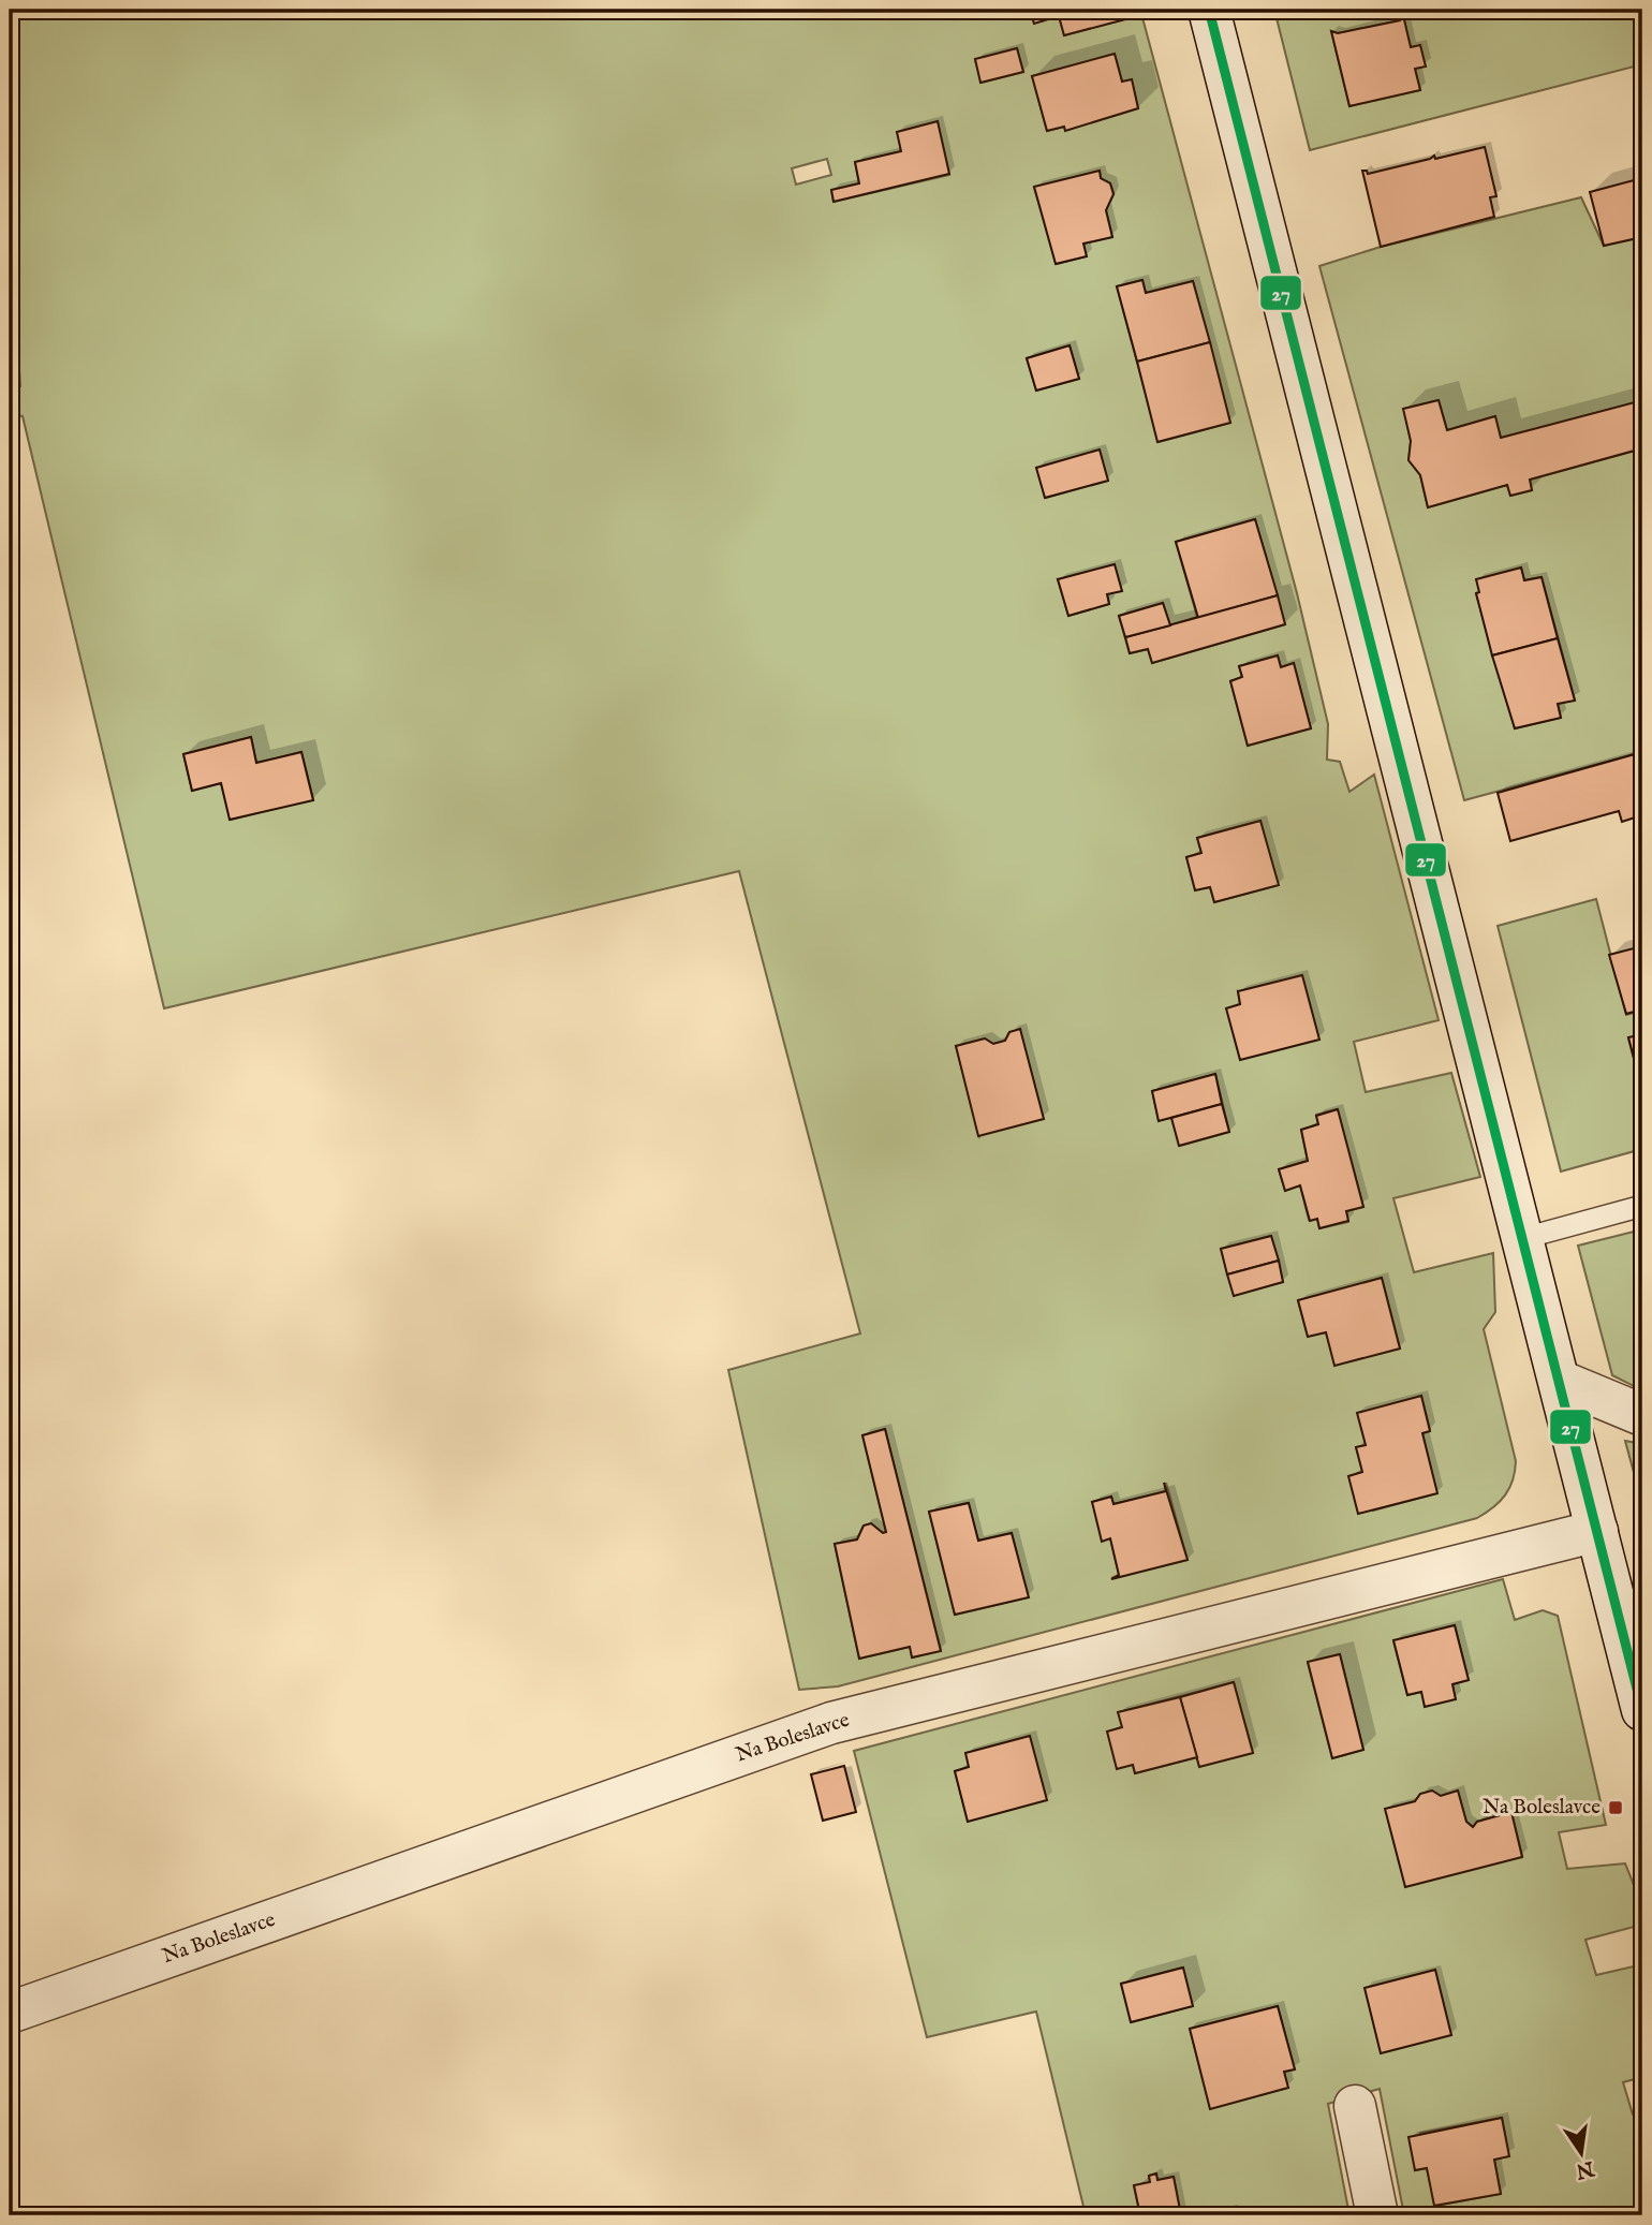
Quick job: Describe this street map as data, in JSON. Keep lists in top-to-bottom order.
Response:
{
  "streets": {
    "street": ["Na Boleslavce"]
  },
  "places": {
    "transit": ["Na Boleslavce"]
  },
  "lines": ["transit line 27"],
  "north": "bottom"
}
